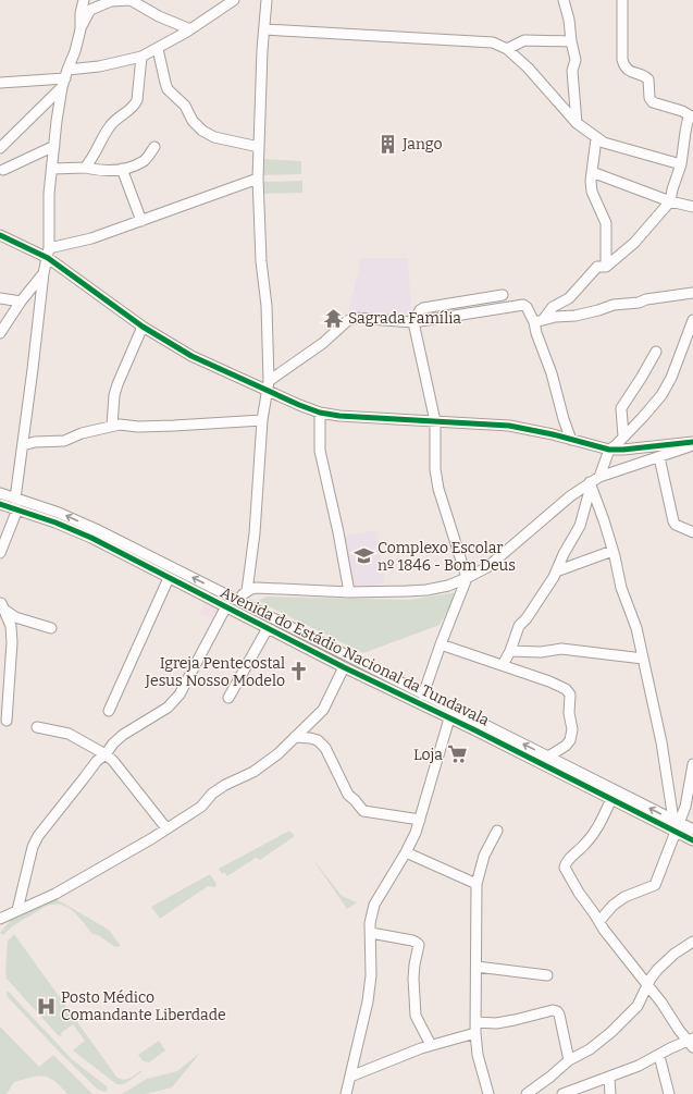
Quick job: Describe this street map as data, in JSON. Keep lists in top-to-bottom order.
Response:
{
  "streets": {
    "street": ["Avenida do Estádio Nacional da Tundavala"]
  },
  "places": {
    "building": ["Jango"],
    "temple": ["Sagrada Família"],
    "school or university": ["Complexo Escolar nº 1846 - Bom Deus"],
    "church": ["Igreja Pentecostal Jesus Nosso Modelo"],
    "supermarket": ["Loja"],
    "hospital": ["Posto Médico Comandante Liberdade"]
  }
}
